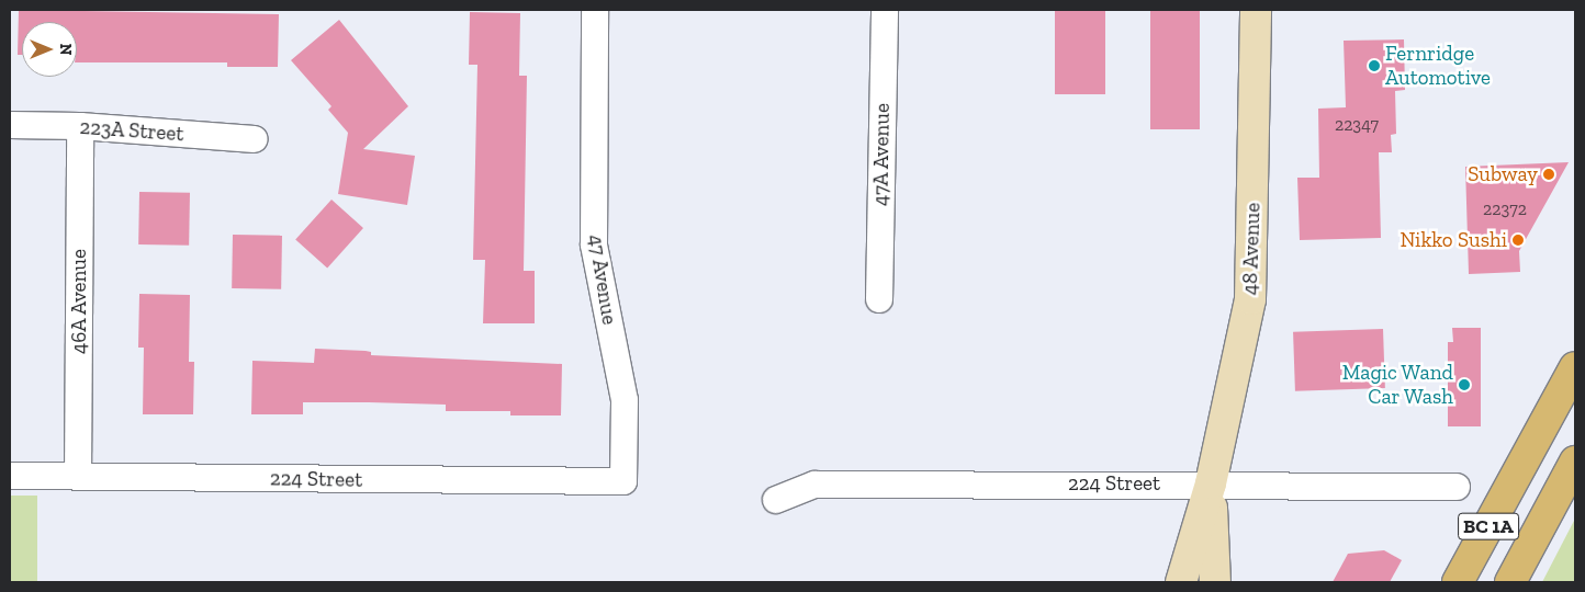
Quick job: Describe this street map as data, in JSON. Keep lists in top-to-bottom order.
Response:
{
  "streets": {
    "main road": ["48 Avenue", "BC 1A"],
    "street": [
      "223A Street",
      "47A Avenue",
      "47 Avenue",
      "46A Avenue",
      "224 Street"
    ]
  },
  "crossings": [
    ["223A Street", "46A Avenue"],
    ["48 Avenue", "224 Street"],
    ["47 Avenue", "224 Street"],
    ["46A Avenue", "224 Street"]
  ],
  "places": [
    "Fernridge Automotive",
    "Subway",
    "Nikko Sushi",
    "Magic Wand Car Wash"
  ],
  "house_numbers": ["22347", "22372"],
  "north": "right"
}
